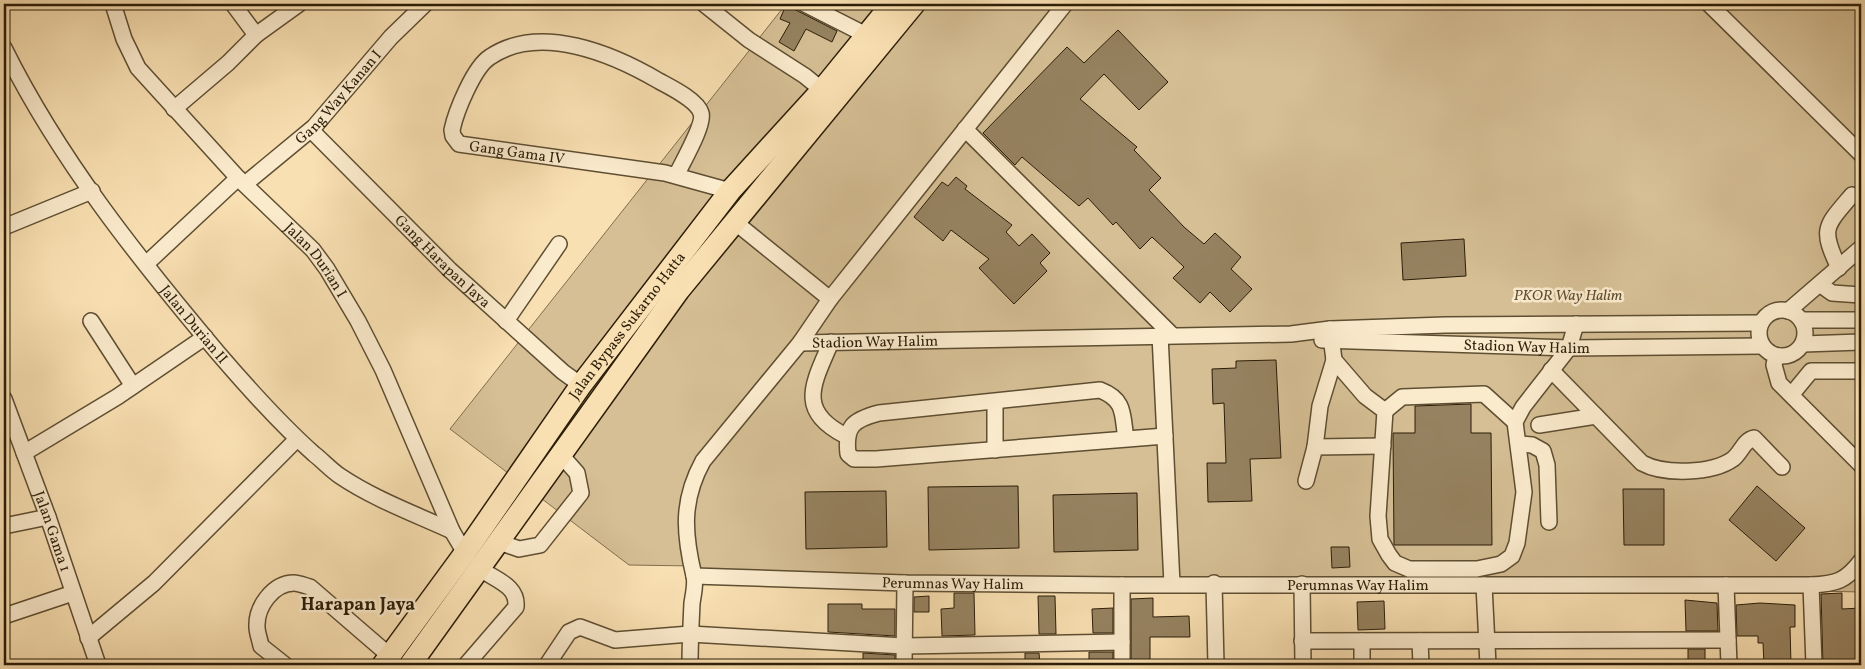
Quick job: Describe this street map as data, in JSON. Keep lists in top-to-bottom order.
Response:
{
  "streets": {
    "highway": ["Jalan Bypass Sukarno Hatta"],
    "street": [
      "Gang Way Kanan I",
      "Gang Gama IV",
      "Jalan Durian I",
      "Gang Harapan Jaya",
      "Jalan Durian II",
      "Stadion Way Halim",
      "Jalan Gama 1",
      "Perumnas Way Halim"
    ]
  },
  "crossings": [
    ["Gang Way Kanan I", "Jalan Durian I"],
    ["Gang Way Kanan I", "Gang Harapan Jaya"],
    ["Gang Way Kanan I", "Jalan Durian II"],
    ["Gang Gama IV", "Jalan Bypass Sukarno Hatta"],
    ["Jalan Durian I", "Jalan Durian II"],
    ["Jalan Durian I", "Jalan Bypass Sukarno Hatta"],
    ["Gang Harapan Jaya", "Jalan Bypass Sukarno Hatta"]
  ],
  "districts": ["Harapan Jaya"],
  "parks": ["PKOR Way Halim"]
}
